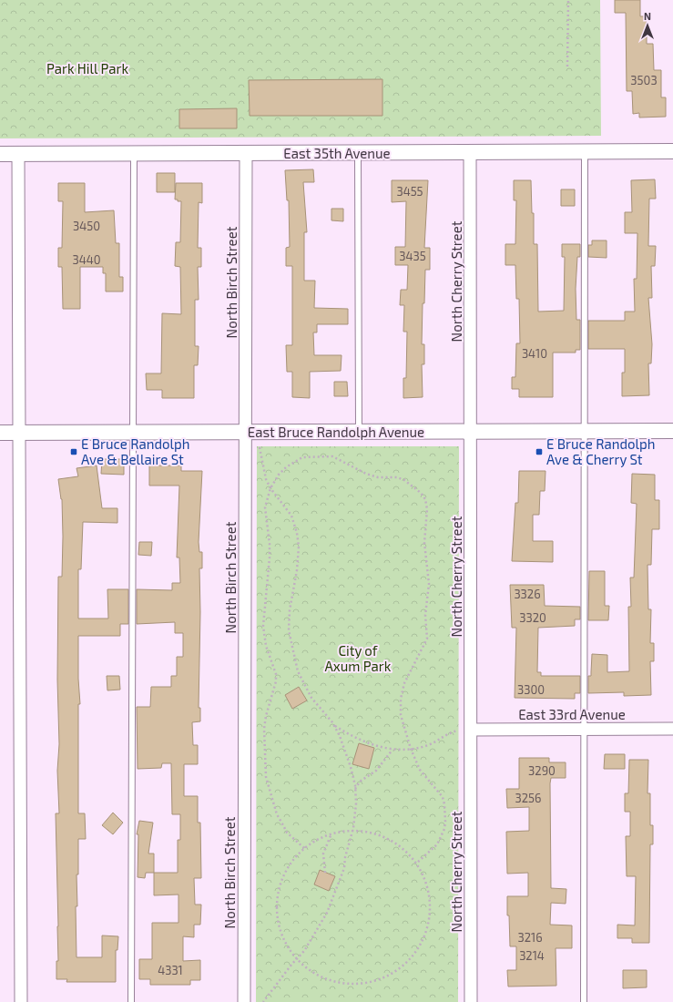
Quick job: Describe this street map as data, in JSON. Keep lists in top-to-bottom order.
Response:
{
  "streets": {
    "street": [
      "East 35th Avenue",
      "North Cherry Street",
      "North Birch Street",
      "East Bruce Randolph Avenue",
      "East 33rd Avenue"
    ]
  },
  "crossings": [
    ["East 35th Avenue", "North Cherry Street"],
    ["East 35th Avenue", "North Birch Street"],
    ["North Cherry Street", "East Bruce Randolph Avenue"],
    ["North Cherry Street", "East 33rd Avenue"],
    ["North Birch Street", "East Bruce Randolph Avenue"]
  ],
  "parks": ["Park Hill Park", "City of Axum Park"],
  "places": {
    "transit": ["E Bruce Randolph Ave & Bellaire St", "E Bruce Randolph Ave & Cherry St"]
  },
  "house_numbers": [
    "3503",
    "3455",
    "3450",
    "3435",
    "3440",
    "3410",
    "3326",
    "3320",
    "3300",
    "3290",
    "3256",
    "3216",
    "3214",
    "4331"
  ],
  "north": "top"
}
